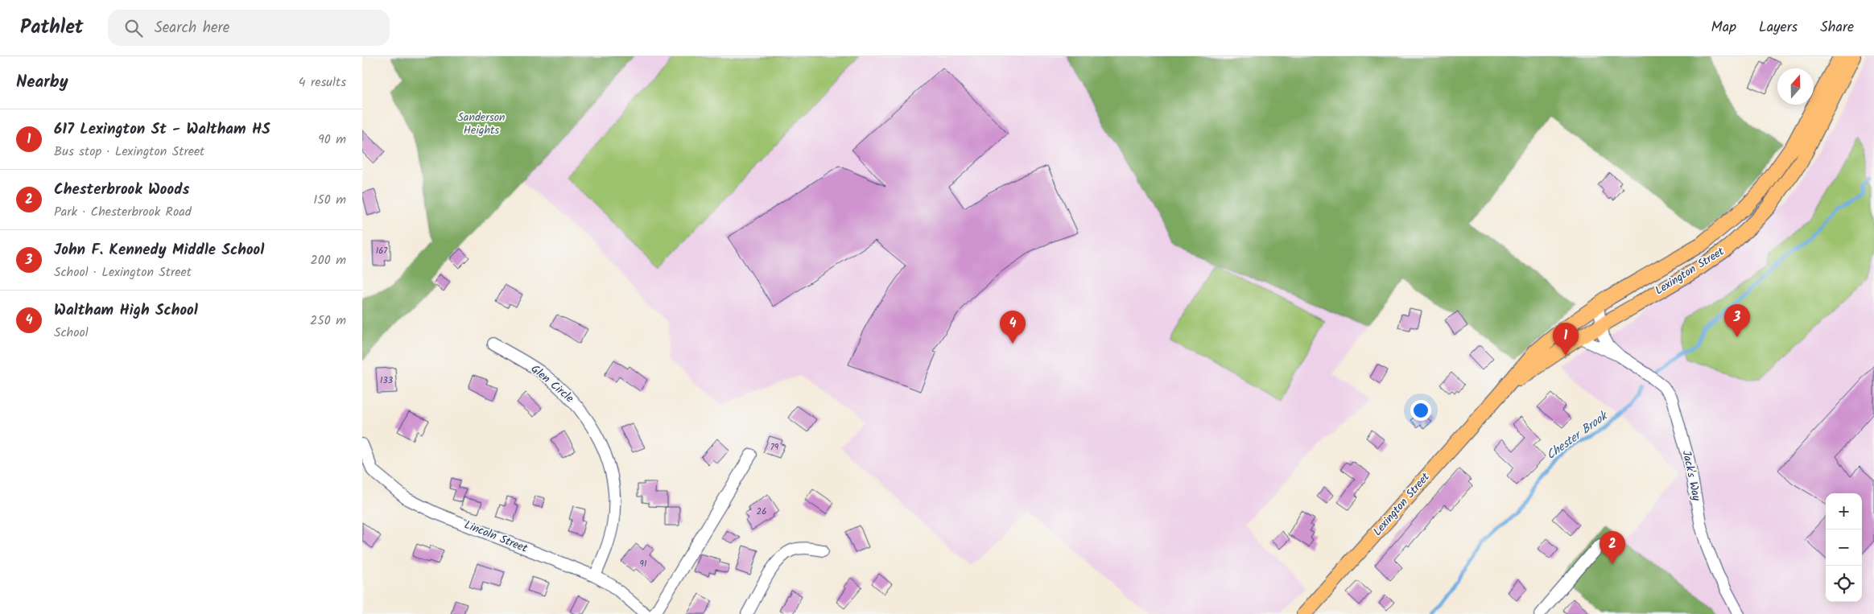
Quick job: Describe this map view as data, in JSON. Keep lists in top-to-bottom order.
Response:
{
  "streets": {
    "main road": ["Lexington Street"],
    "street": ["Glen Circle", "Jack's Way", "Lincoln Street"]
  },
  "crossings": [
    ["Lexington Street", "Jack's Way"],
    ["Glen Circle", "Lincoln Street"]
  ],
  "water": ["Chester Brook"],
  "parks": ["Sanderson Heights"],
  "house_numbers": [
    "167",
    "133",
    "79",
    "26",
    "91"
  ],
  "north": "top",
  "page": {
    "header": "Pathlet",
    "search": "Search here",
    "nav": ["Map", "Layers", "Share"],
    "heading": ["Nearby", "4 results"],
    "list": [
      {
        "mark": "1",
        "name": "617 Lexington St - Waltham HS",
        "note": "Bus stop · Lexington Street",
        "value": "90 m"
      },
      {
        "mark": "2",
        "name": "Chesterbrook Woods",
        "note": "Park · Chesterbrook Road",
        "value": "150 m"
      },
      {
        "mark": "3",
        "name": "John F. Kennedy Middle School",
        "note": "School · Lexington Street",
        "value": "200 m"
      },
      {
        "mark": "4",
        "name": "Waltham High School",
        "note": "School",
        "value": "250 m"
      }
    ],
    "pins": [
      "3",
      "4",
      "1",
      "2"
    ],
    "map_buttons": ["+", "−"]
  }
}
